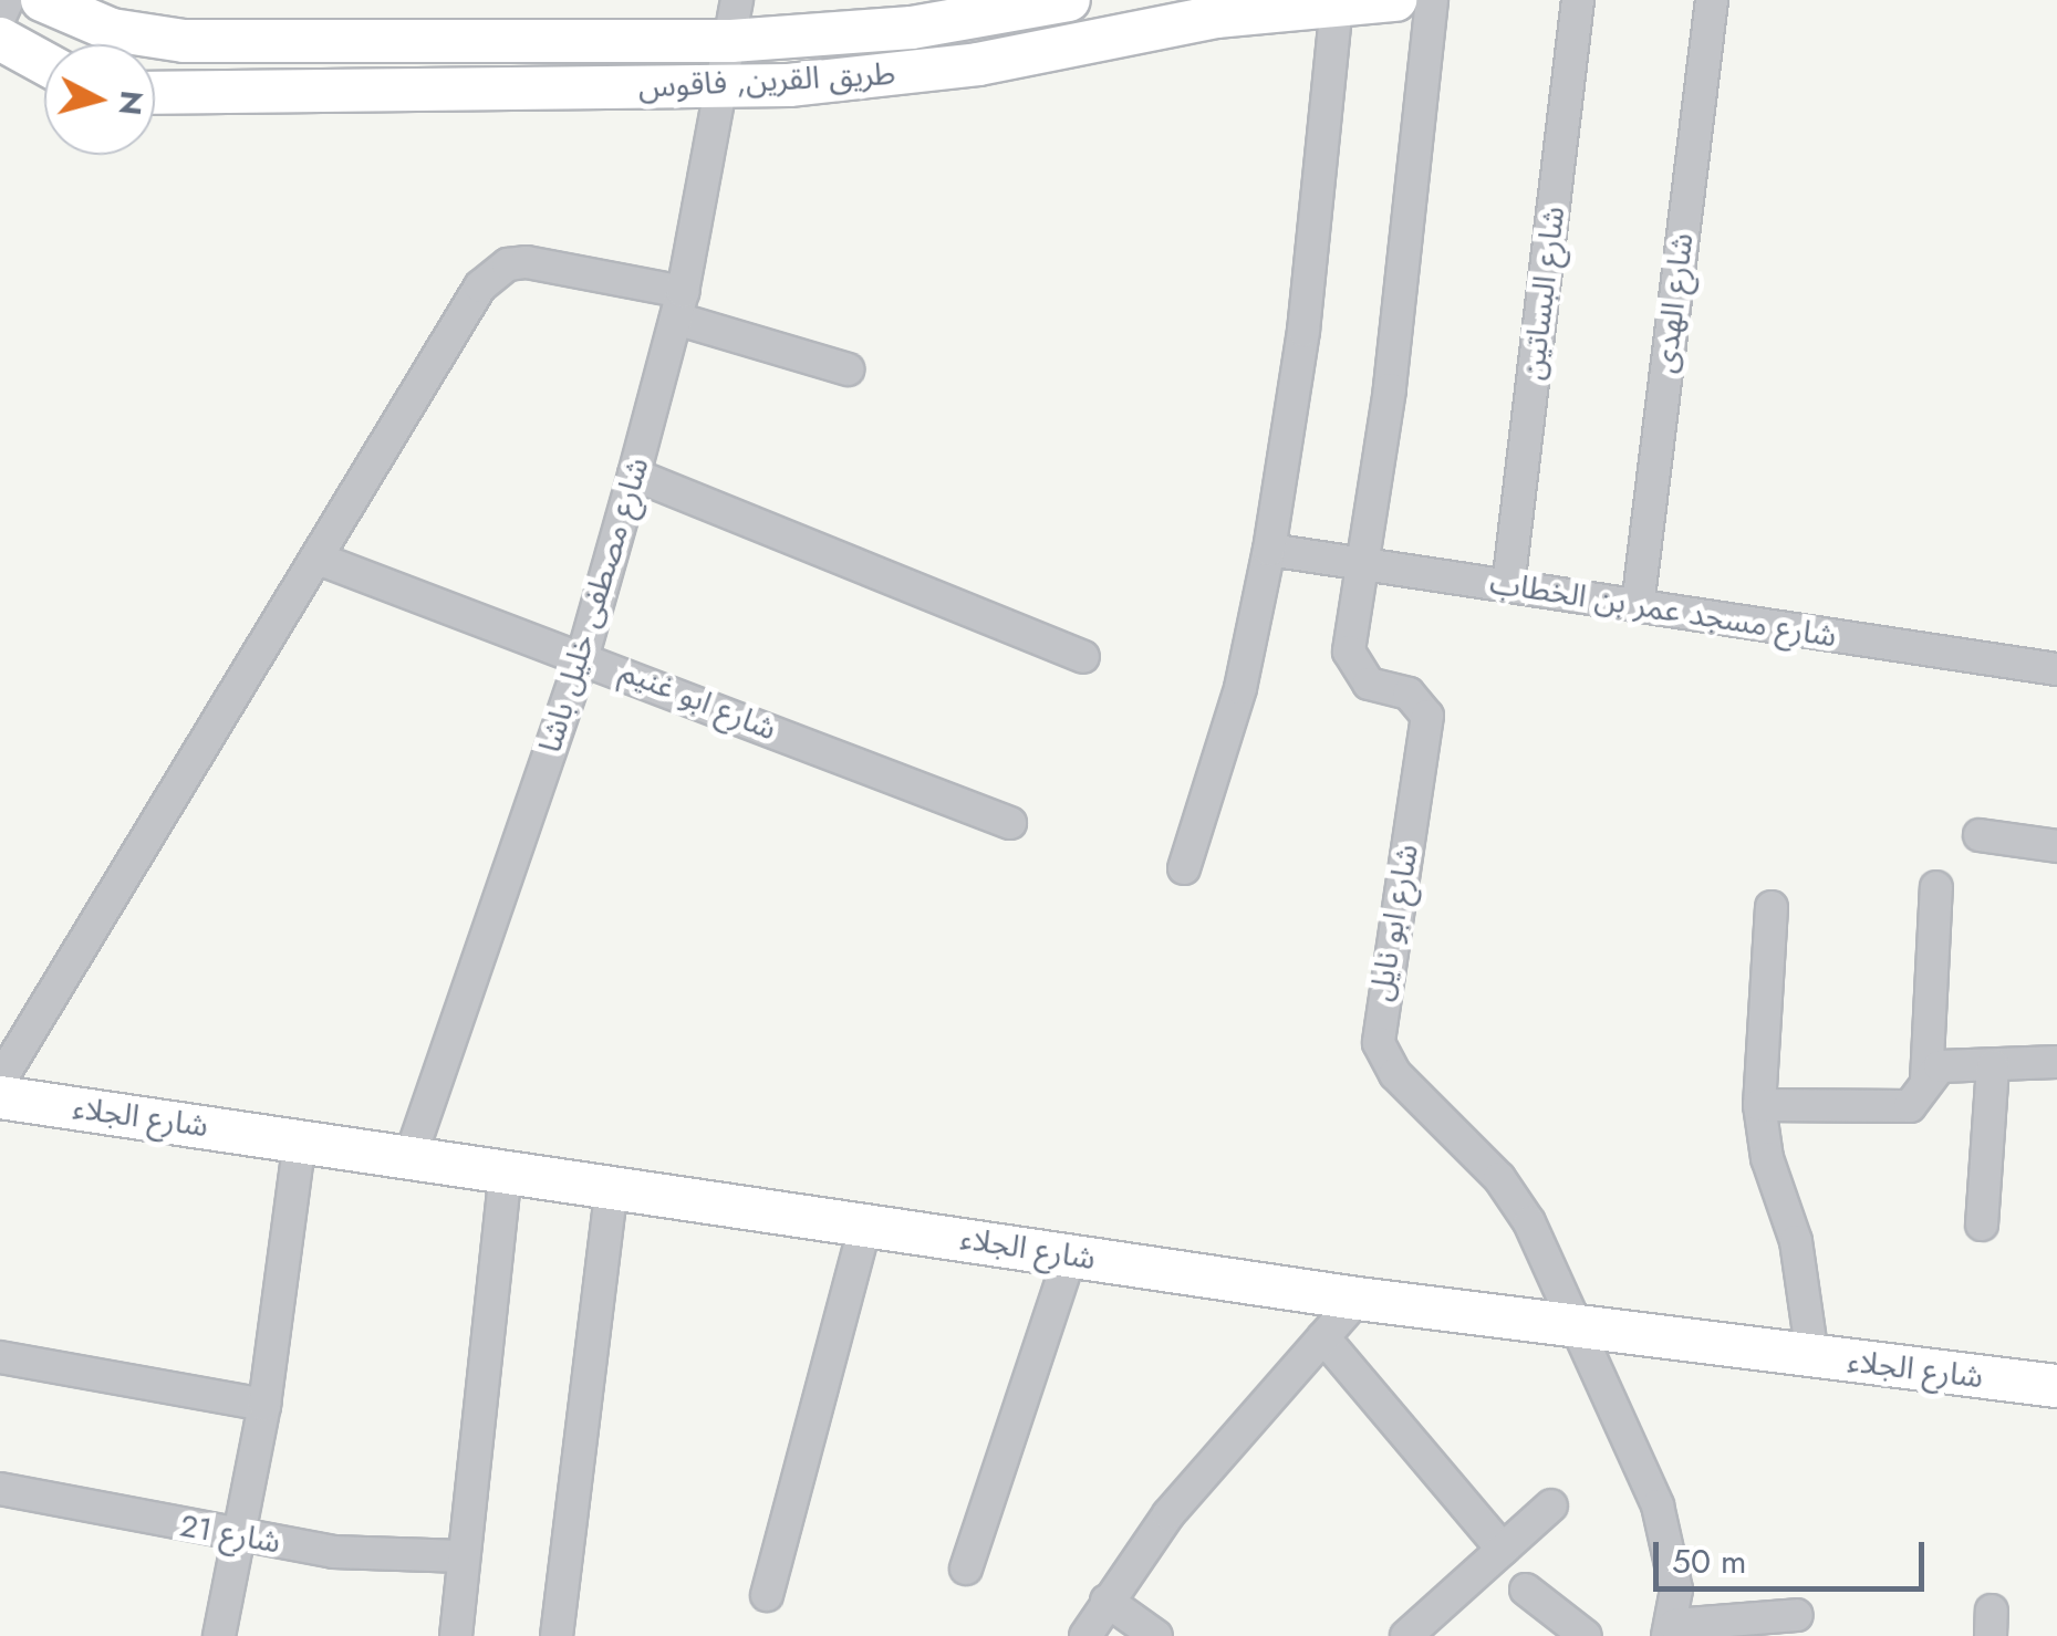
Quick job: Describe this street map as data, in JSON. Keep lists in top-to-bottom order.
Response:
{
  "streets": {
    "main road": ["طريق القرين, فاقوس", "شارع الجلاء"],
    "street": [
      "شارع البساتين",
      "شارع الهدى",
      "شارع مصطفى خليل باشا",
      "شارع مسجد عمر بن الخطاب",
      "شارع ابو غنيم",
      "شارع ابو نايل",
      "شارع 21"
    ]
  },
  "crossings": [
    ["طريق القرين, فاقوس", "شارع مصطفى خليل باشا"],
    ["شارع البساتين", "شارع مسجد عمر بن الخطاب"],
    ["شارع الهدى", "شارع مسجد عمر بن الخطاب"],
    ["شارع مصطفى خليل باشا", "شارع ابو غنيم"],
    ["شارع مصطفى خليل باشا", "شارع الجلاء"],
    ["شارع مسجد عمر بن الخطاب", "شارع ابو نايل"],
    ["شارع ابو نايل", "شارع الجلاء"]
  ],
  "scale_bar": "50 m",
  "north": "right"
}
